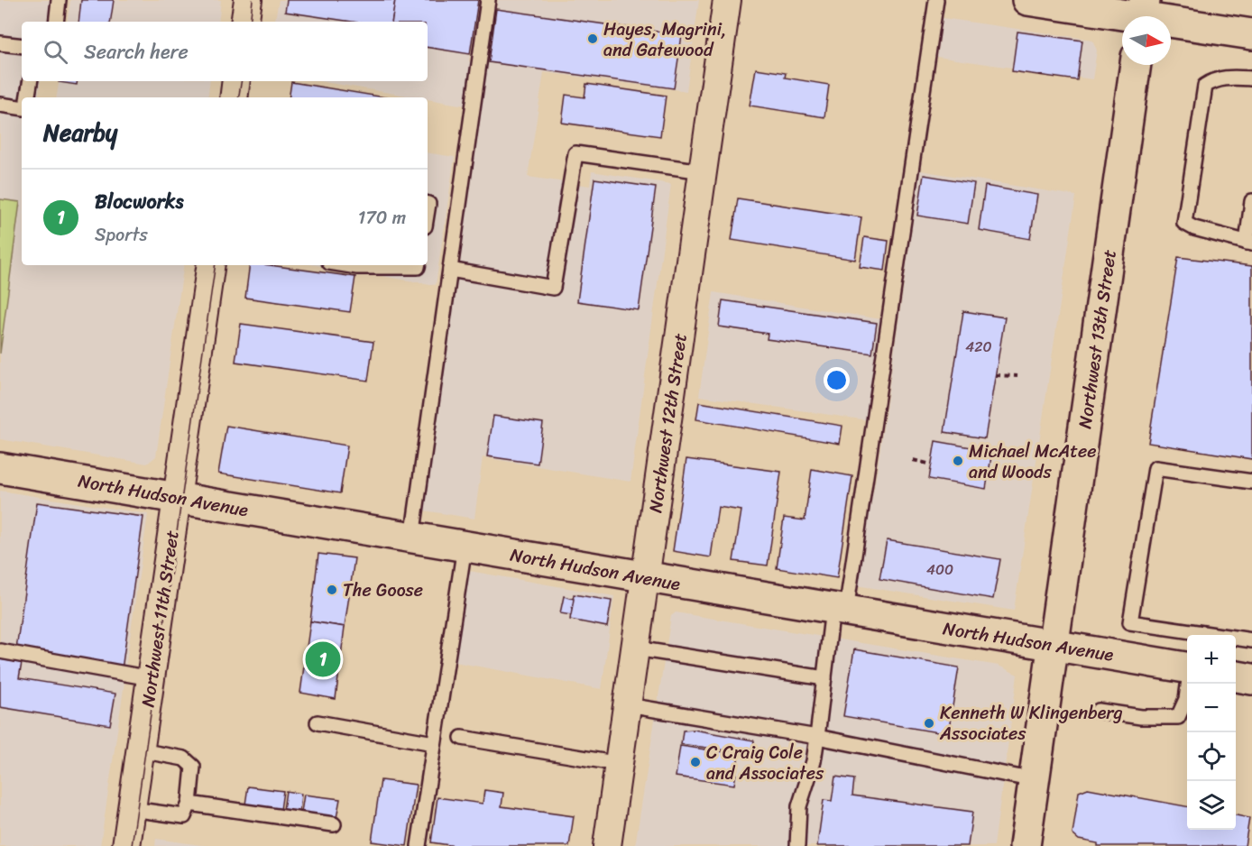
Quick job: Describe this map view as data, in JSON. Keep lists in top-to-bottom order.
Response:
{
  "streets": {
    "street": [
      "Northwest 13th Street",
      "Northwest 12th Street",
      "North Hudson Avenue",
      "Northwest 11th Street"
    ]
  },
  "crossings": [
    ["Northwest 13th Street", "North Hudson Avenue"],
    ["Northwest 12th Street", "North Hudson Avenue"],
    ["North Hudson Avenue", "Northwest 11th Street"]
  ],
  "places": [
    "Hayes, Magrini, and Gatewood",
    "Michael McAtee and Woods",
    "The Goose",
    "Kenneth W Klingenberg Associates",
    "C Craig Cole and Associates"
  ],
  "house_numbers": ["420", "400"],
  "north": "right",
  "page": {
    "search": "Search here",
    "heading": "Nearby",
    "list": [
      {
        "mark": "1",
        "name": "Blocworks",
        "note": "Sports",
        "value": "170 m"
      }
    ],
    "map_buttons": ["+", "−"],
    "pins": "1"
  }
}
